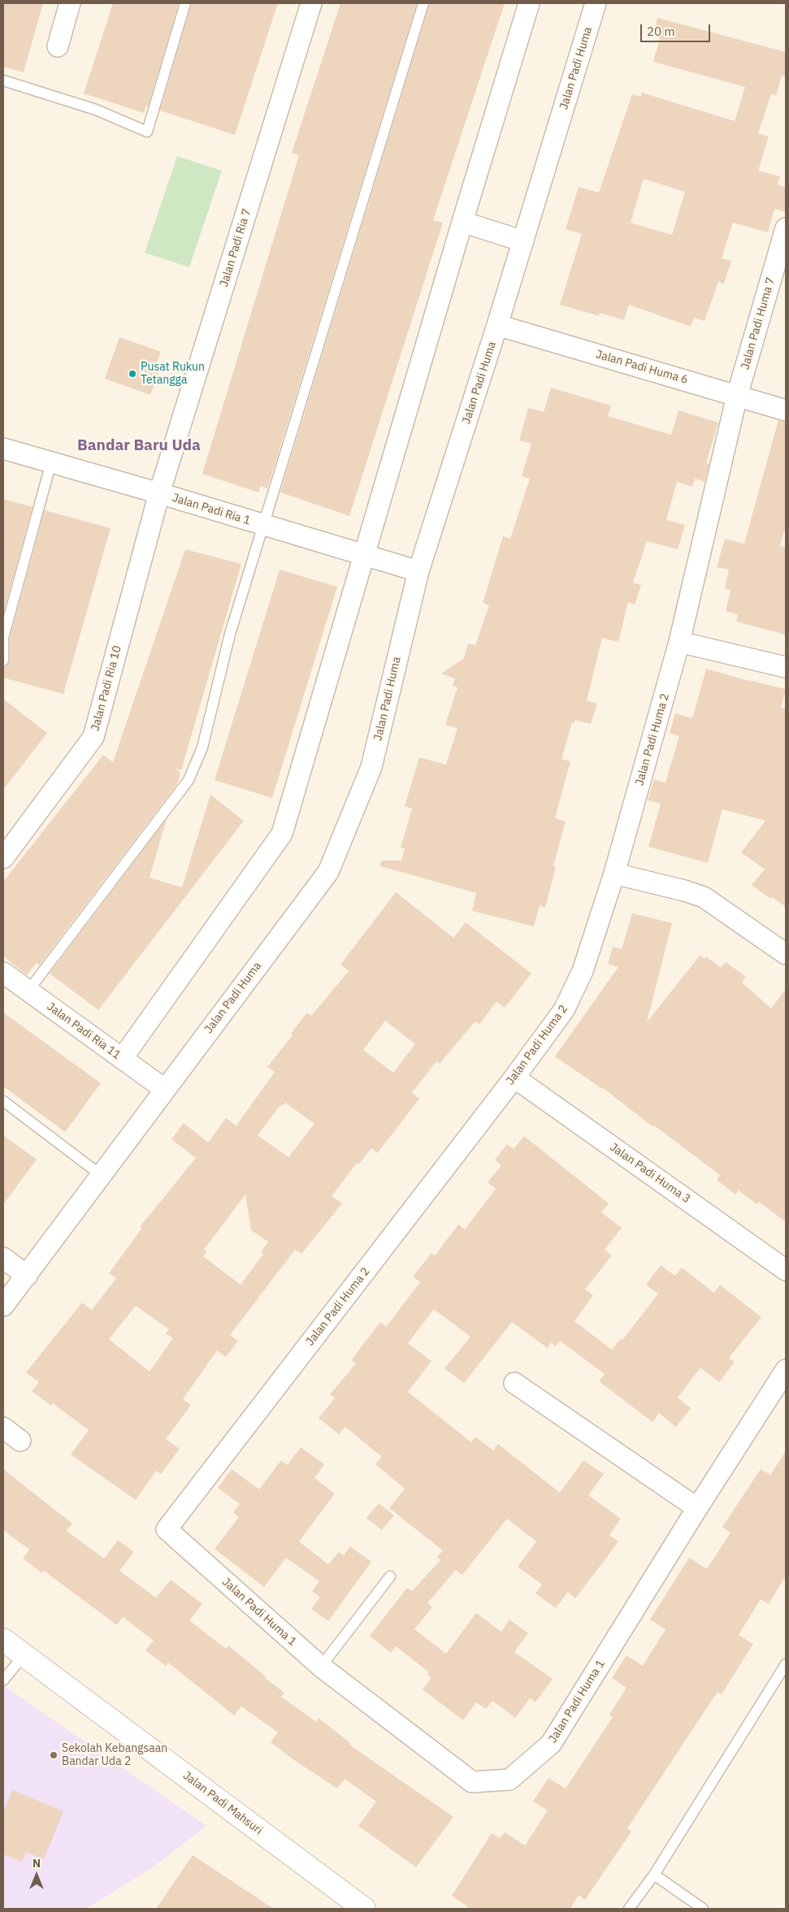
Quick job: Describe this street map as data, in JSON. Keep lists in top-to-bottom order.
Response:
{
  "streets": {
    "main road": ["Jalan Padi Mahsuri"],
    "street": [
      "Jalan Padi Huma",
      "Jalan Padi Ria 7",
      "Jalan Padi Huma 7",
      "Jalan Padi Huma 6",
      "Jalan Padi Ria 1",
      "Jalan Padi Ria 10",
      "Jalan Padi Huma 2",
      "Jalan Padi Ria 11",
      "Jalan Padi Huma 3",
      "Jalan Padi Huma 1"
    ]
  },
  "crossings": [
    ["Jalan Padi Huma", "Jalan Padi Huma 6"],
    ["Jalan Padi Huma", "Jalan Padi Ria 1"],
    ["Jalan Padi Huma", "Jalan Padi Ria 11"],
    ["Jalan Padi Ria 7", "Jalan Padi Ria 1"],
    ["Jalan Padi Ria 7", "Jalan Padi Ria 10"],
    ["Jalan Padi Huma 7", "Jalan Padi Huma 6"],
    ["Jalan Padi Huma 7", "Jalan Padi Huma 2"],
    ["Jalan Padi Huma 6", "Jalan Padi Huma 2"],
    ["Jalan Padi Ria 1", "Jalan Padi Ria 10"],
    ["Jalan Padi Huma 2", "Jalan Padi Huma 3"],
    ["Jalan Padi Huma 2", "Jalan Padi Huma 1"]
  ],
  "districts": ["Bandar Baru Uda"],
  "places": ["Pusat Rukun Tetangga", "Sekolah Kebangsaan Bandar Uda 2"],
  "scale_bar": "20 m",
  "north": "top"
}
